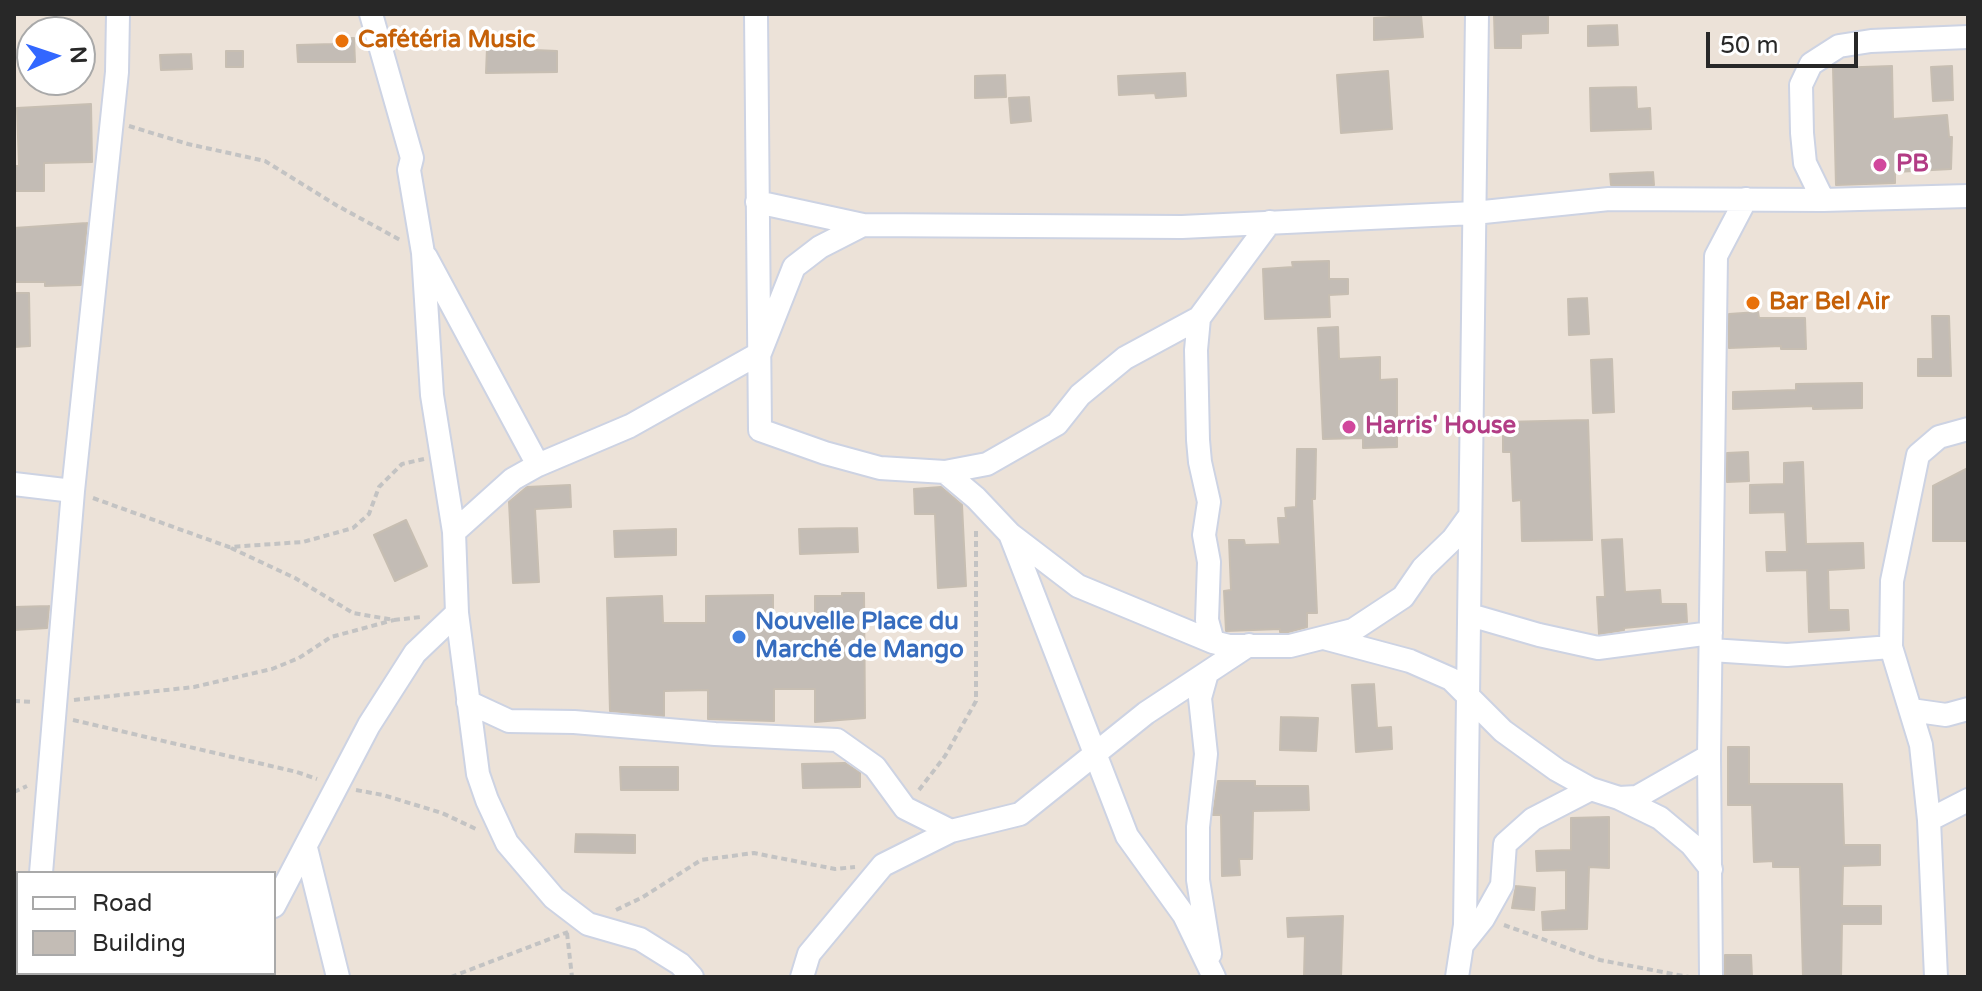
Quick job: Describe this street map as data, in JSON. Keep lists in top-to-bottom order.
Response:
{
  "places": [
    "Cafétéria Music",
    "PB",
    "Bar Bel Air",
    "Harris' House",
    "Nouvelle Place du Marché de Mango"
  ],
  "legend": ["Road", "Building"],
  "scale_bar": "50 m",
  "north": "right"
}
